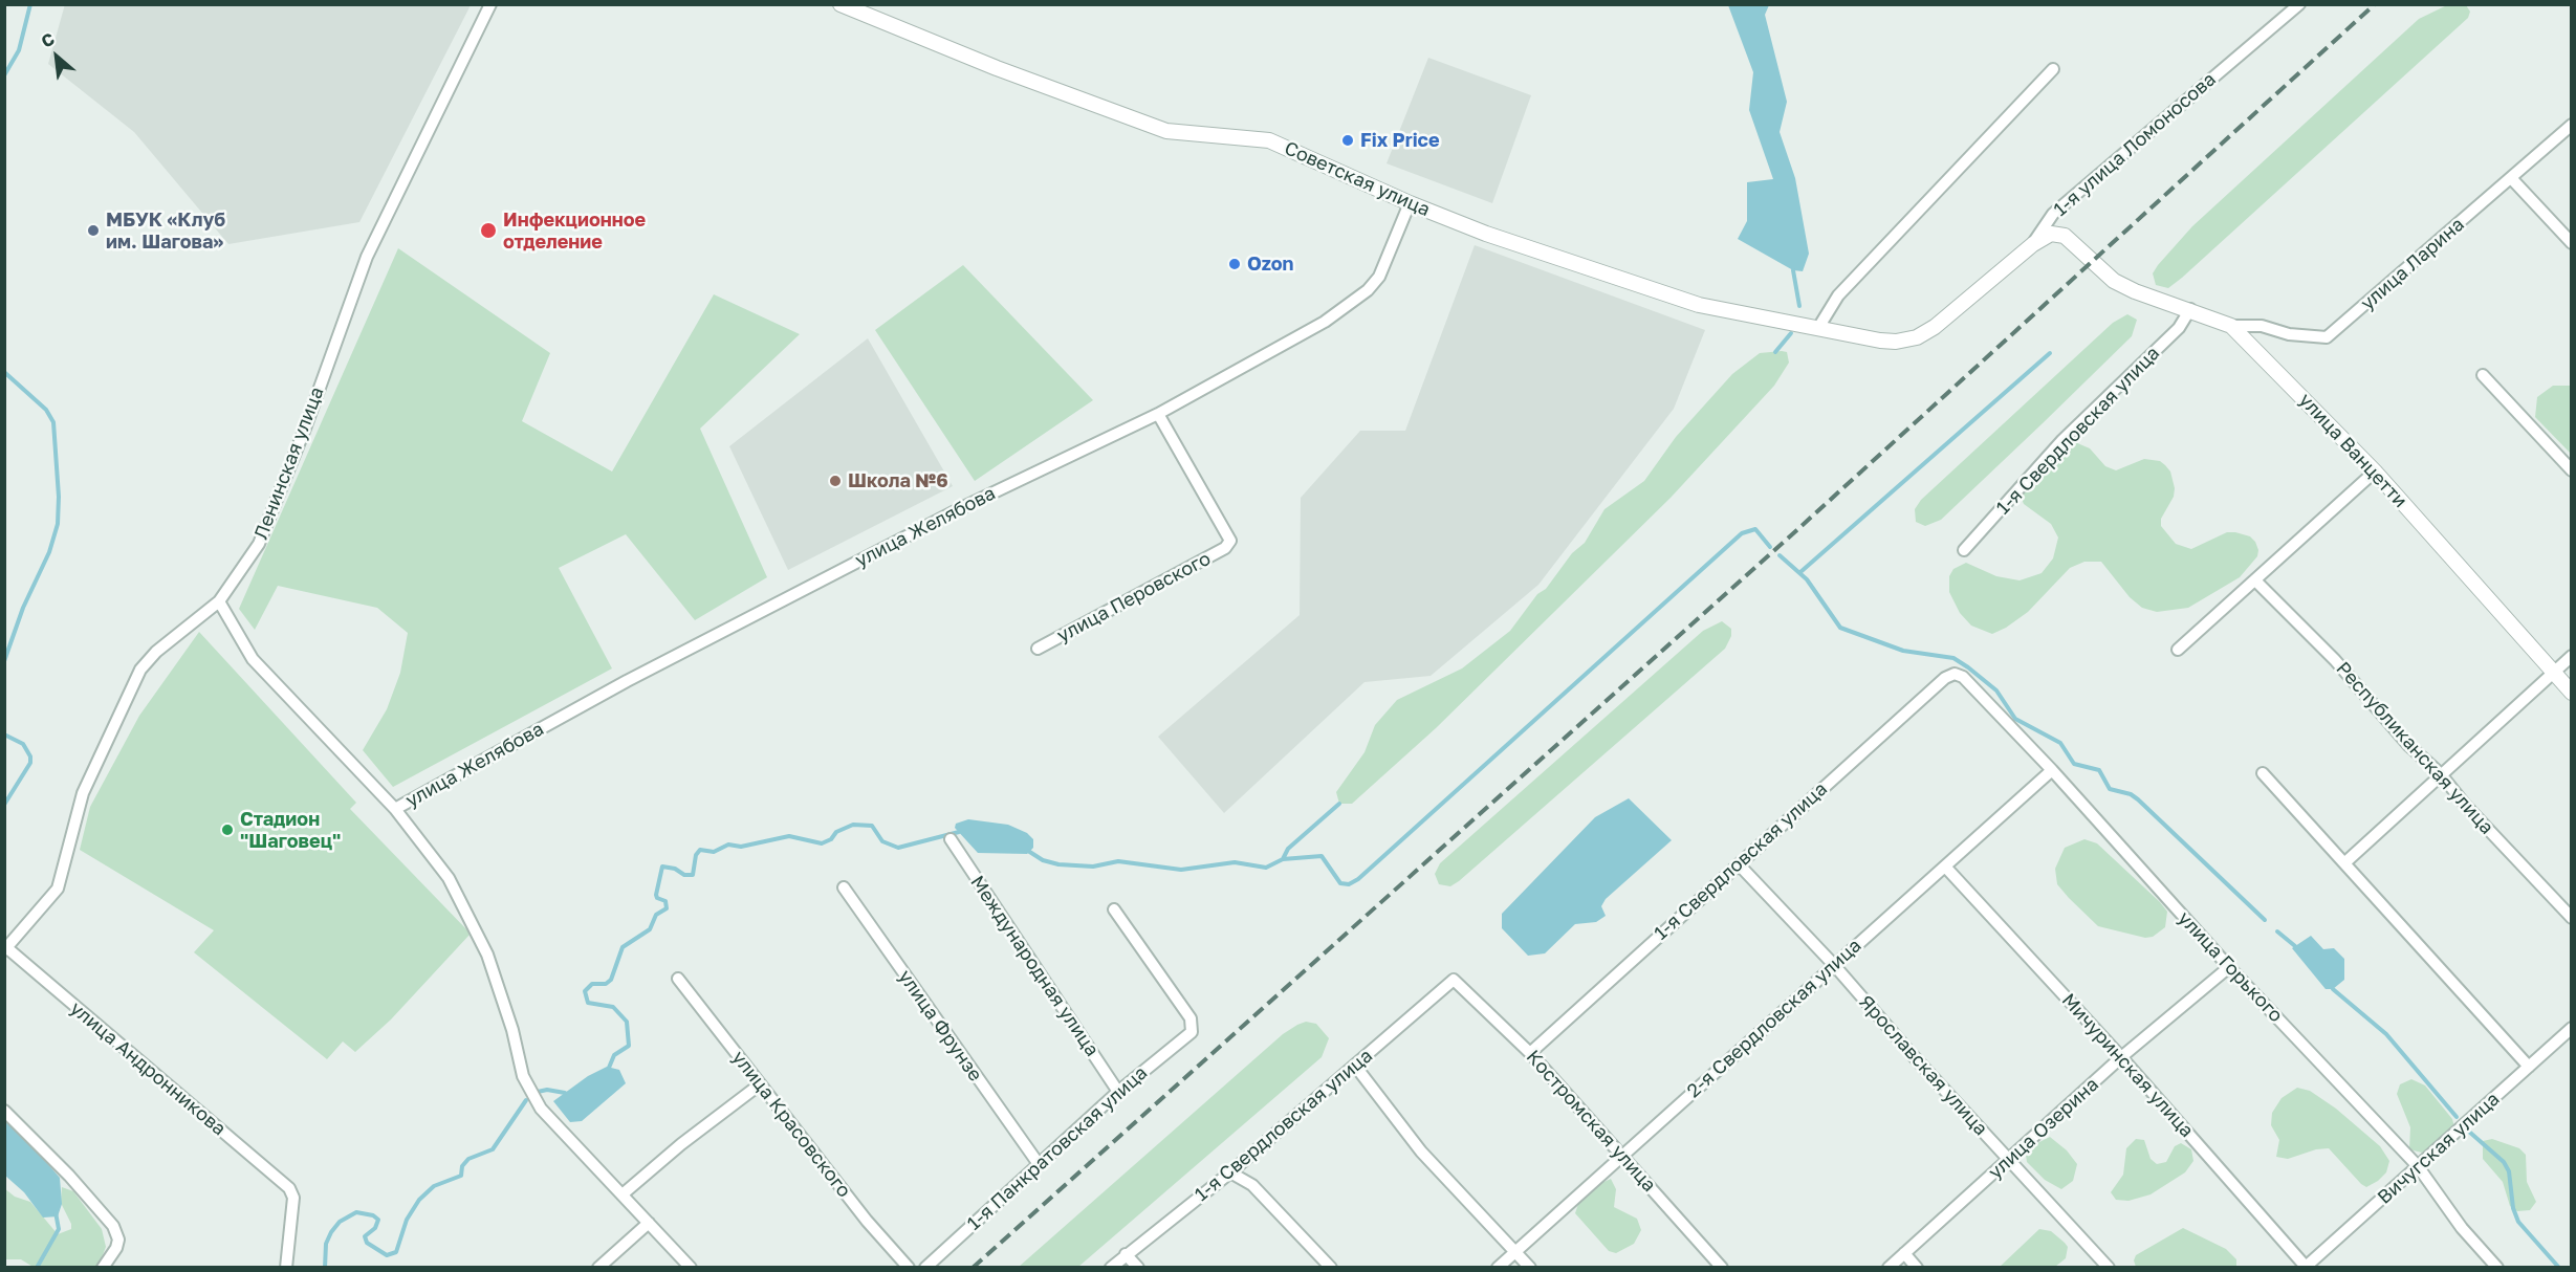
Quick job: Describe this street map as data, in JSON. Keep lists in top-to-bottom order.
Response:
{
  "streets": {
    "street": [
      "1-я улица Ломоносова",
      "Советская улица",
      "улица Ларина",
      "1-я Свердловская улица",
      "улица Ванцетти",
      "Ленинская улица",
      "улица Желябова",
      "улица Перовского",
      "Республиканская улица",
      "Международная улица",
      "улица Горького",
      "2-я Свердловская улица",
      "улица Фрунзе",
      "Ярославская улица",
      "Мичуринская улица",
      "улица Андронникова",
      "Костромская улица",
      "улица Красовского",
      "улица Озерина",
      "1-я Панкратовская улица",
      "Вичугская улица"
    ]
  },
  "crossings": [
    ["1-я улица Ломоносова", "Советская улица"],
    ["1-я улица Ломоносова", "улица Ванцетти"],
    ["Советская улица", "улица Желябова"],
    ["улица Ларина", "улица Ванцетти"],
    ["1-я Свердловская улица", "улица Ванцетти"],
    ["1-я Свердловская улица", "улица Горького"],
    ["1-я Свердловская улица", "Ярославская улица"],
    ["1-я Свердловская улица", "Костромская улица"],
    ["Ленинская улица", "улица Андронникова"],
    ["улица Желябова", "улица Перовского"],
    ["Международная улица", "1-я Панкратовская улица"],
    ["улица Горького", "2-я Свердловская улица"],
    ["улица Горького", "улица Озерина"],
    ["улица Горького", "Вичугская улица"],
    ["2-я Свердловская улица", "Ярославская улица"],
    ["2-я Свердловская улица", "Мичуринская улица"],
    ["2-я Свердловская улица", "Костромская улица"],
    ["улица Фрунзе", "1-я Панкратовская улица"],
    ["Ярославская улица", "улица Озерина"],
    ["Мичуринская улица", "улица Озерина"],
    ["Мичуринская улица", "Вичугская улица"]
  ],
  "places": [
    "Fix Price",
    "МБУК «Клуб им. Шагова»",
    "Инфекционное отделение",
    "Ozon",
    "Школа №6",
    "Стадион \"Шаговец\""
  ],
  "north": "top left"
}
